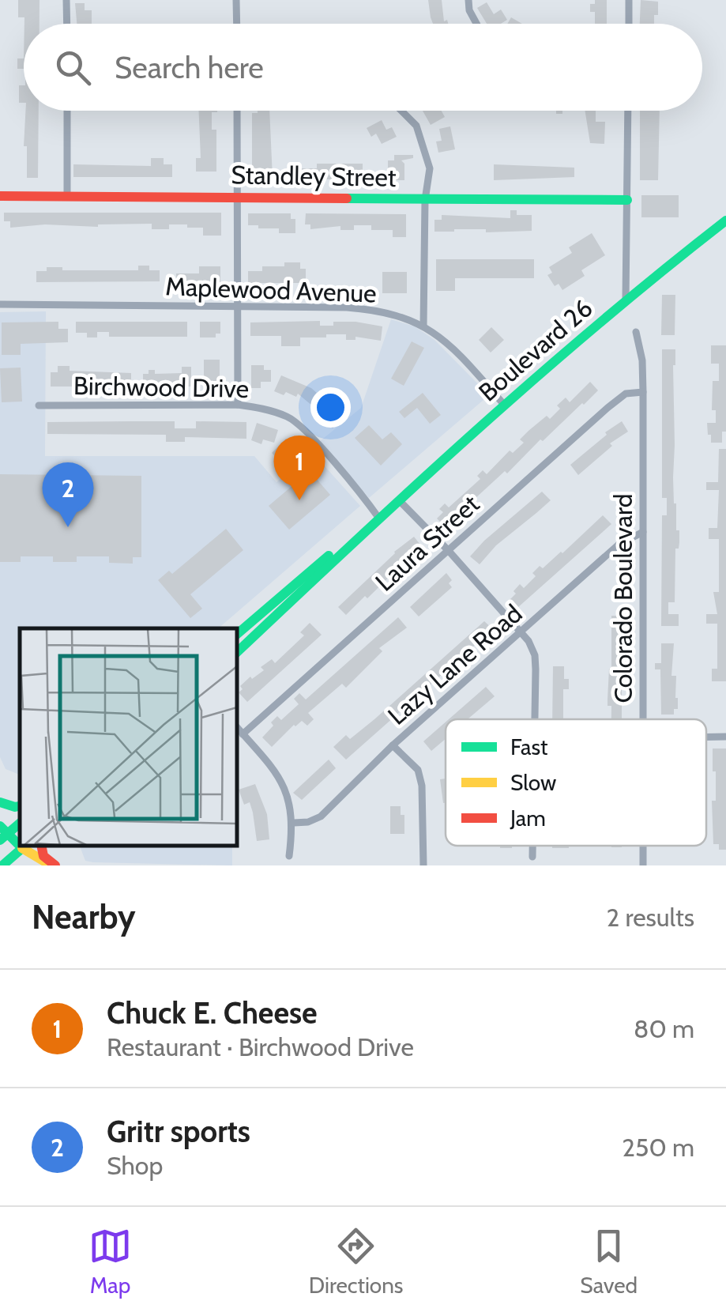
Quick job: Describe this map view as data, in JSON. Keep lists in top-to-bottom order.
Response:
{
  "streets": {
    "main road": ["Standley Street", "Boulevard 26"],
    "street": [
      "Maplewood Avenue",
      "Birchwood Drive",
      "Laura Street",
      "Colorado Boulevard",
      "Lazy Lane Road"
    ]
  },
  "crossings": [
    ["Maplewood Avenue", "Boulevard 26"],
    ["Boulevard 26", "Birchwood Drive"],
    ["Laura Street", "Colorado Boulevard"],
    ["Colorado Boulevard", "Lazy Lane Road"]
  ],
  "legend": ["Fast", "Slow", "Jam"],
  "page": {
    "search": "Search here",
    "pins": ["1", "2"],
    "heading": ["Nearby", "2 results"],
    "list": [
      {
        "mark": "1",
        "name": "Chuck E. Cheese",
        "note": "Restaurant · Birchwood Drive",
        "value": "80 m"
      },
      {
        "mark": "2",
        "name": "Gritr sports",
        "note": "Shop",
        "value": "250 m"
      }
    ],
    "nav": ["Map", "Directions", "Saved"]
  }
}
